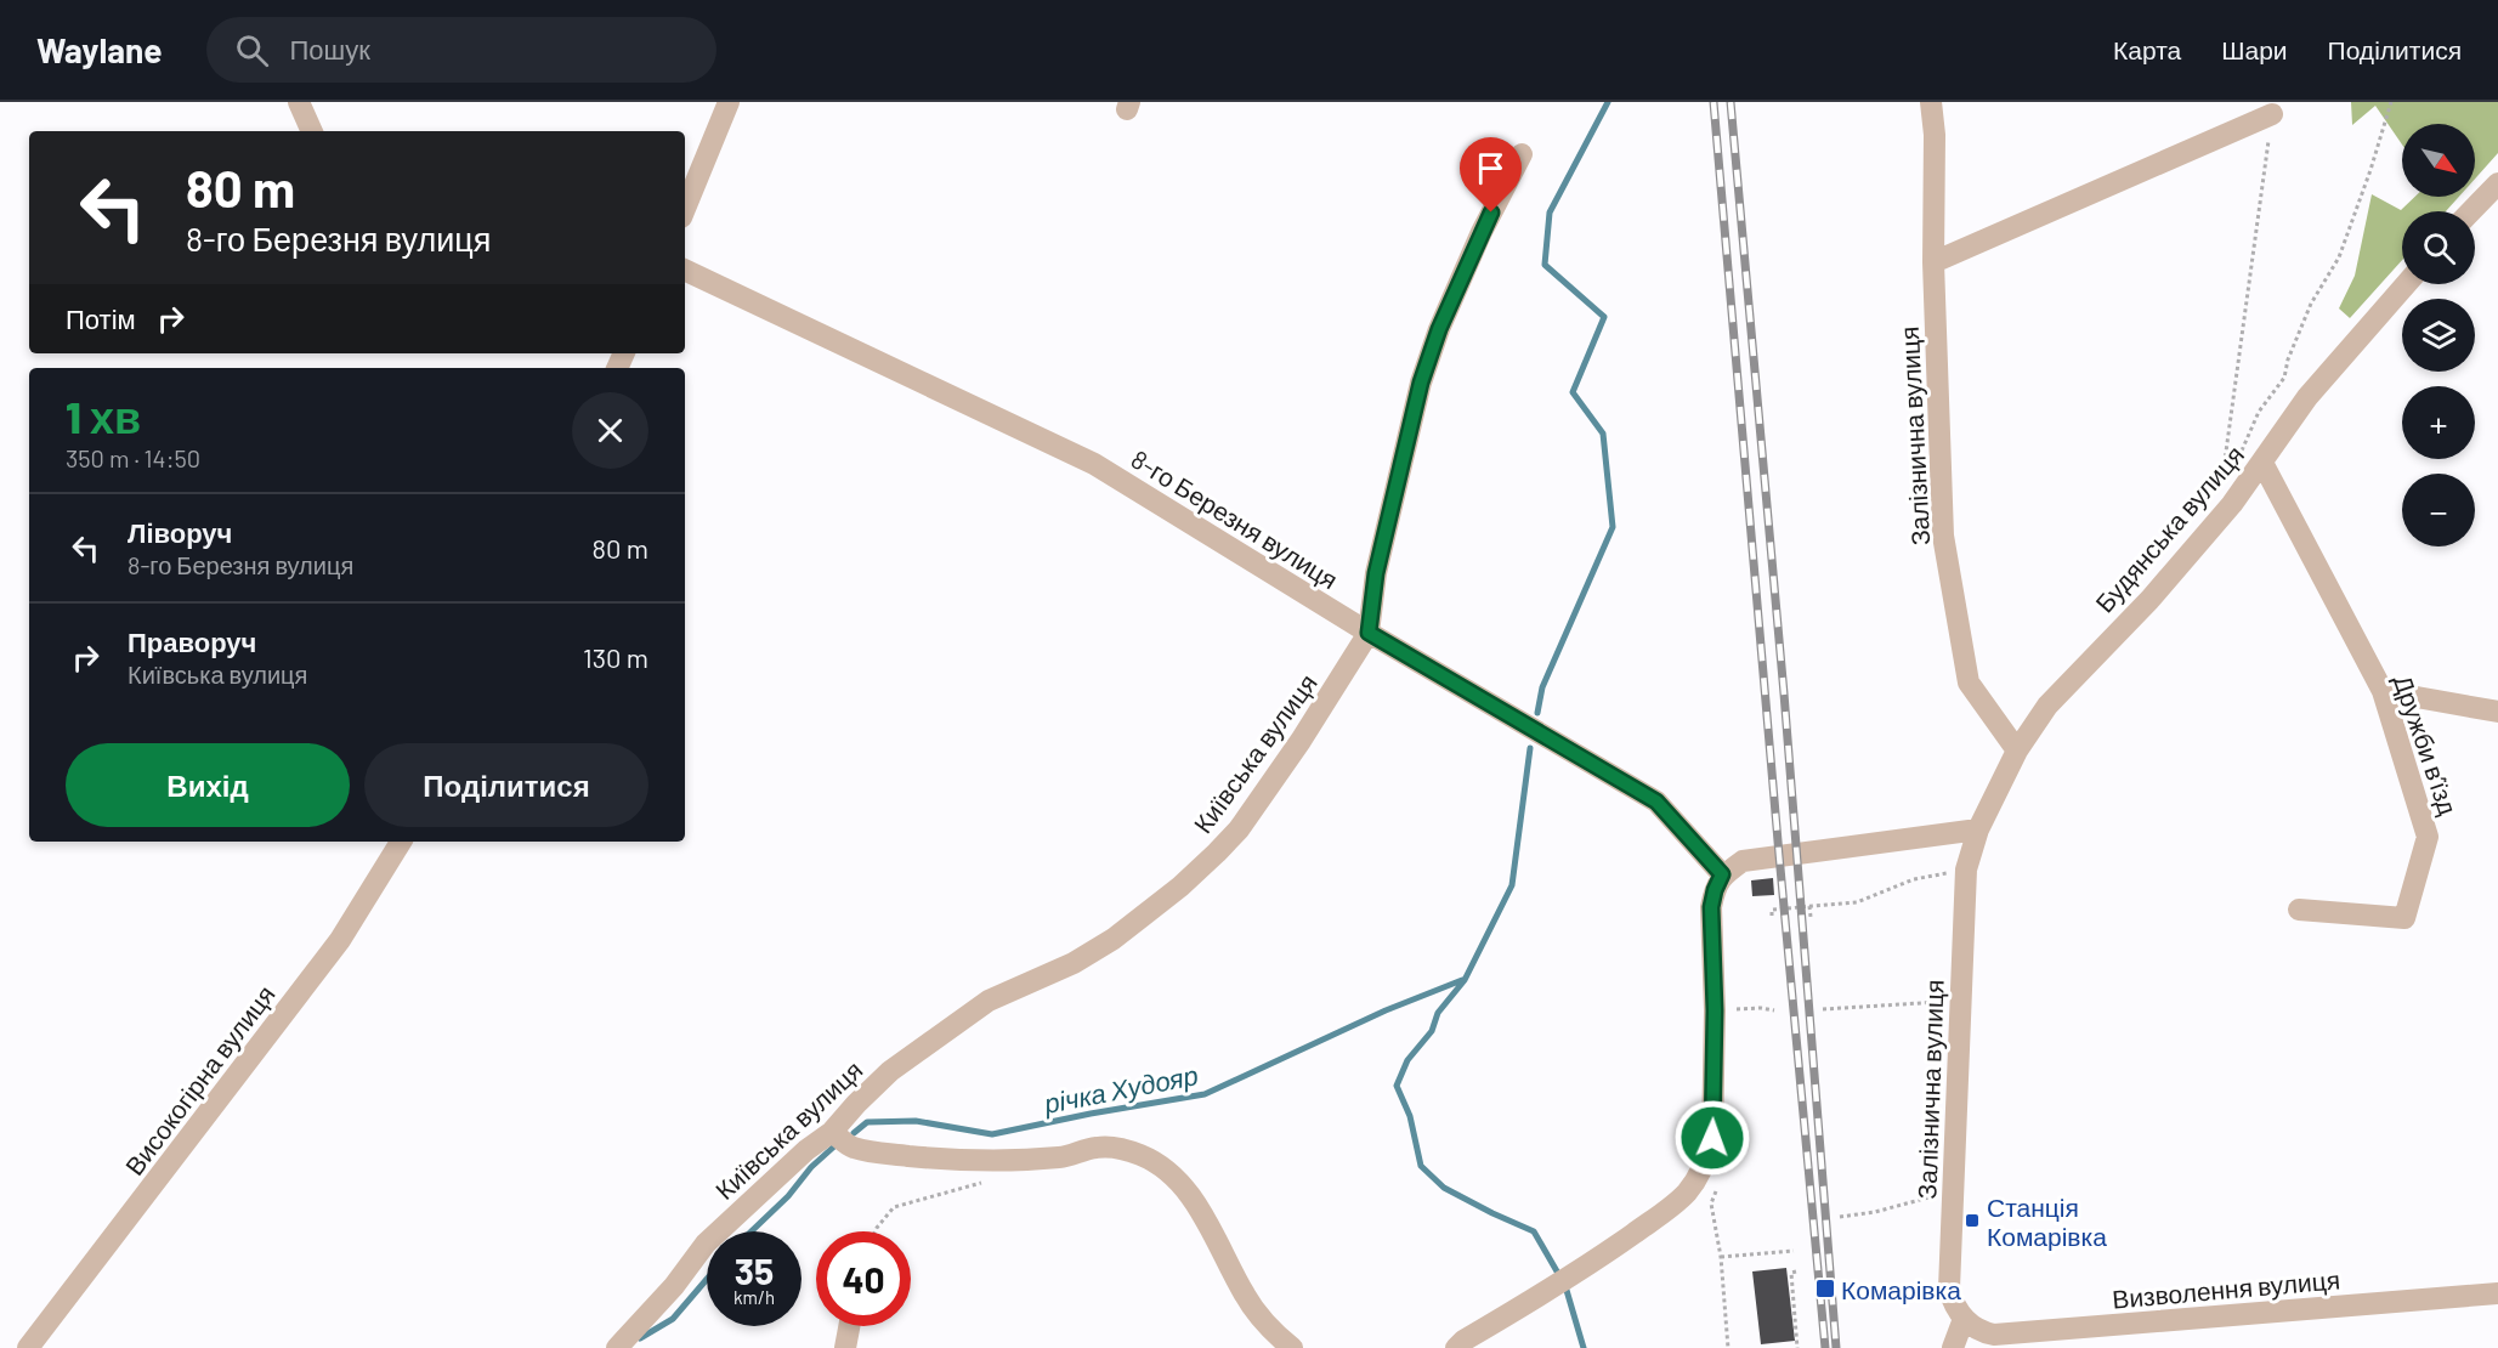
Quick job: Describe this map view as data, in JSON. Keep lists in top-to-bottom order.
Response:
{
  "streets": {
    "street": [
      "Залізнична вулиця",
      "8-го Березня вулиця",
      "Будянська вулиця",
      "Дружби в’їзд",
      "Київська вулиця",
      "Високогірна вулиця",
      "Визволення вулиця"
    ]
  },
  "crossings": [
    ["Залізнична вулиця", "Будянська вулиця"],
    ["Залізнична вулиця", "Визволення вулиця"],
    ["8-го Березня вулиця", "Київська вулиця"],
    ["Будянська вулиця", "Дружби в’їзд"]
  ],
  "water": ["річка Худояр"],
  "places": {
    "transit": ["Станція Комарівка", "Комарівка"]
  },
  "north": "bottom right",
  "page": {
    "header": "Waylane",
    "search": "Пошук",
    "nav": ["Карта", "Шари", "Поділитися"],
    "map_buttons": ["+", "−"],
    "turn": ["80 m", "8-го Березня вулиця"],
    "then": "Потім",
    "heading": ["1 хв", "350 m · 14:50"],
    "list": [
      {
        "name": "Ліворуч",
        "note": "8-го Березня вулиця",
        "value": "80 m"
      },
      {
        "name": "Праворуч",
        "note": "Київська вулиця",
        "value": "130 m"
      }
    ],
    "buttons": ["Вихід", "Поділитися"],
    "speed": "35 km/h",
    "limit": "40"
  }
}
